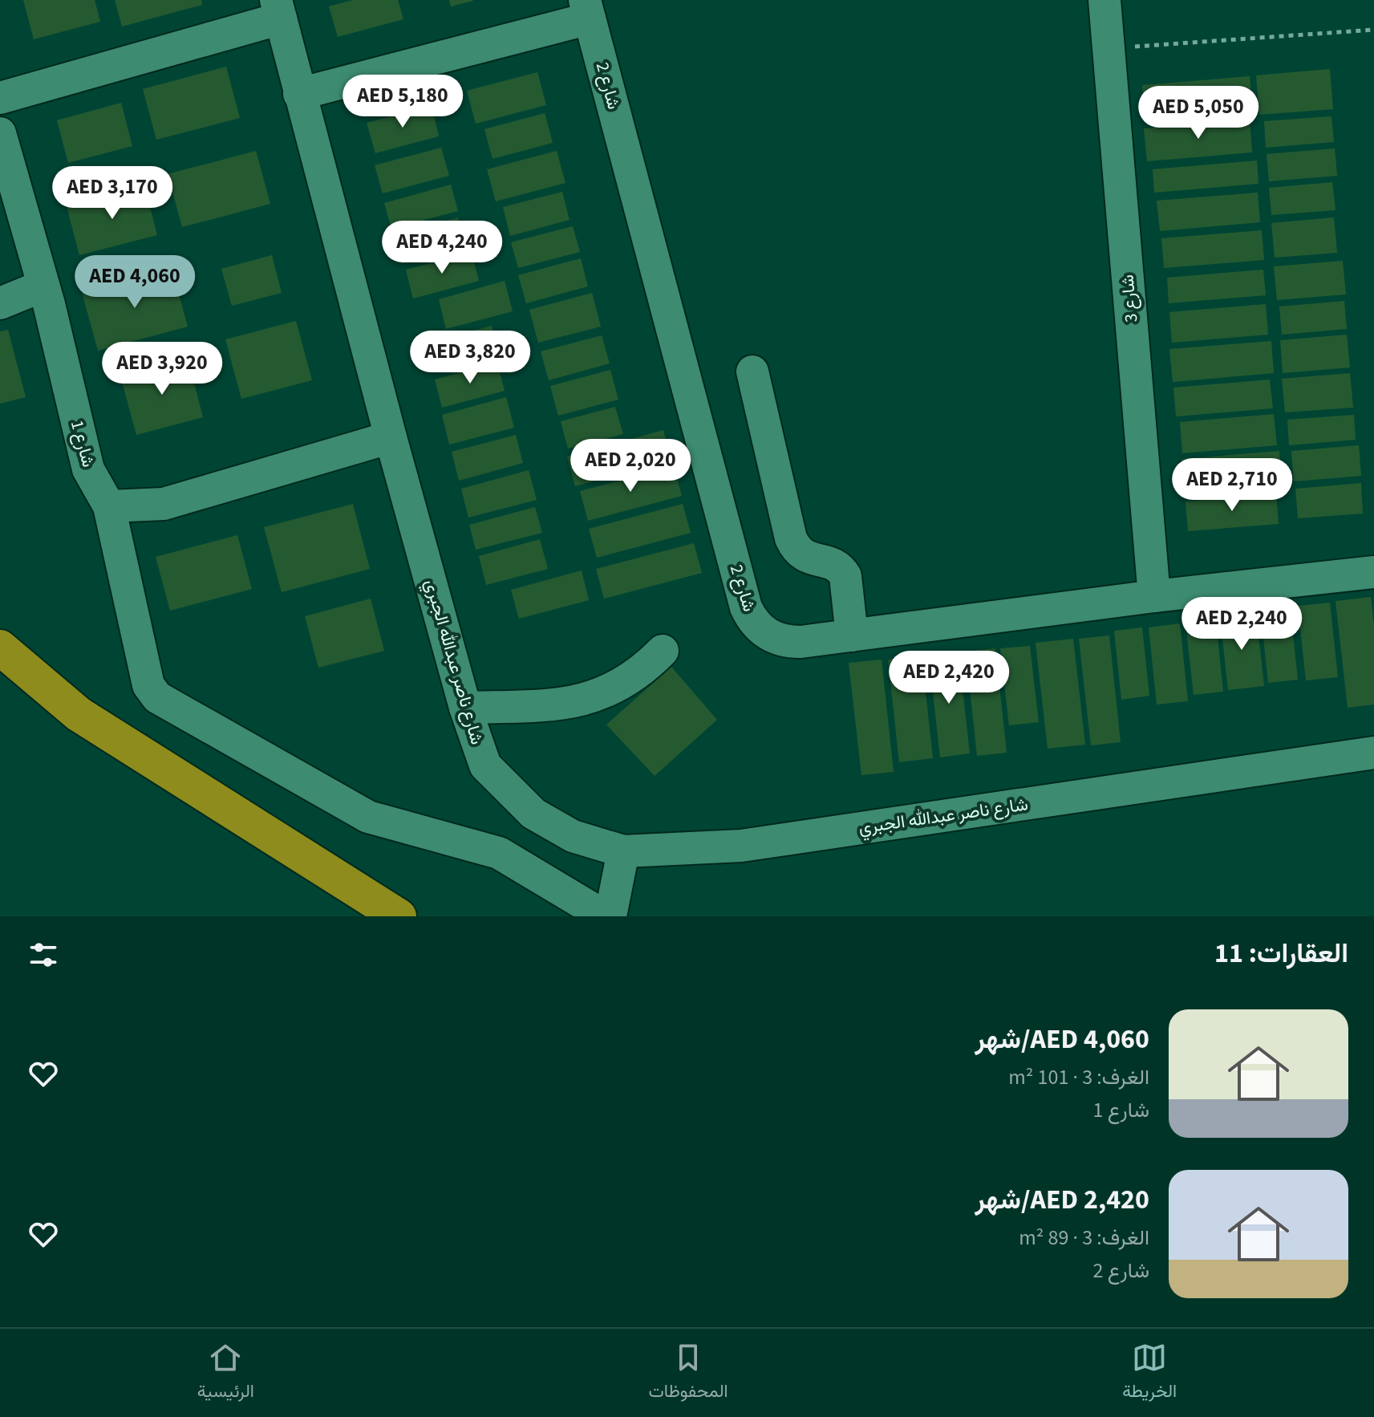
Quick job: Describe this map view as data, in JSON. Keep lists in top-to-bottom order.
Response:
{
  "streets": {
    "street": [
      "شارع 2",
      "شارع 3",
      "شارع 1",
      "شارع ناصر عبدالله الجبري"
    ]
  },
  "crossings": [
    ["شارع 2", "شارع 3"],
    ["شارع 2", "شارع ناصر عبدالله الجبري"]
  ],
  "page": {
    "price": [
      "AED 5,180",
      "AED 5,050",
      "AED 3,170",
      "AED 4,240",
      "AED 4,060",
      "AED 3,820",
      "AED 3,920",
      "AED 2,020",
      "AED 2,710",
      "AED 2,240",
      "AED 2,420"
    ],
    "heading": "العقارات: 11",
    "list": [
      {
        "name": "AED 4,060/شهر",
        "note": "الغرف: 3 · 101 m² · شارع 1"
      },
      {
        "name": "AED 2,420/شهر",
        "note": "الغرف: 3 · 89 m² · شارع 2"
      }
    ],
    "tabs": ["الخريطة", "المحفوظات", "الرئيسية"]
  }
}
